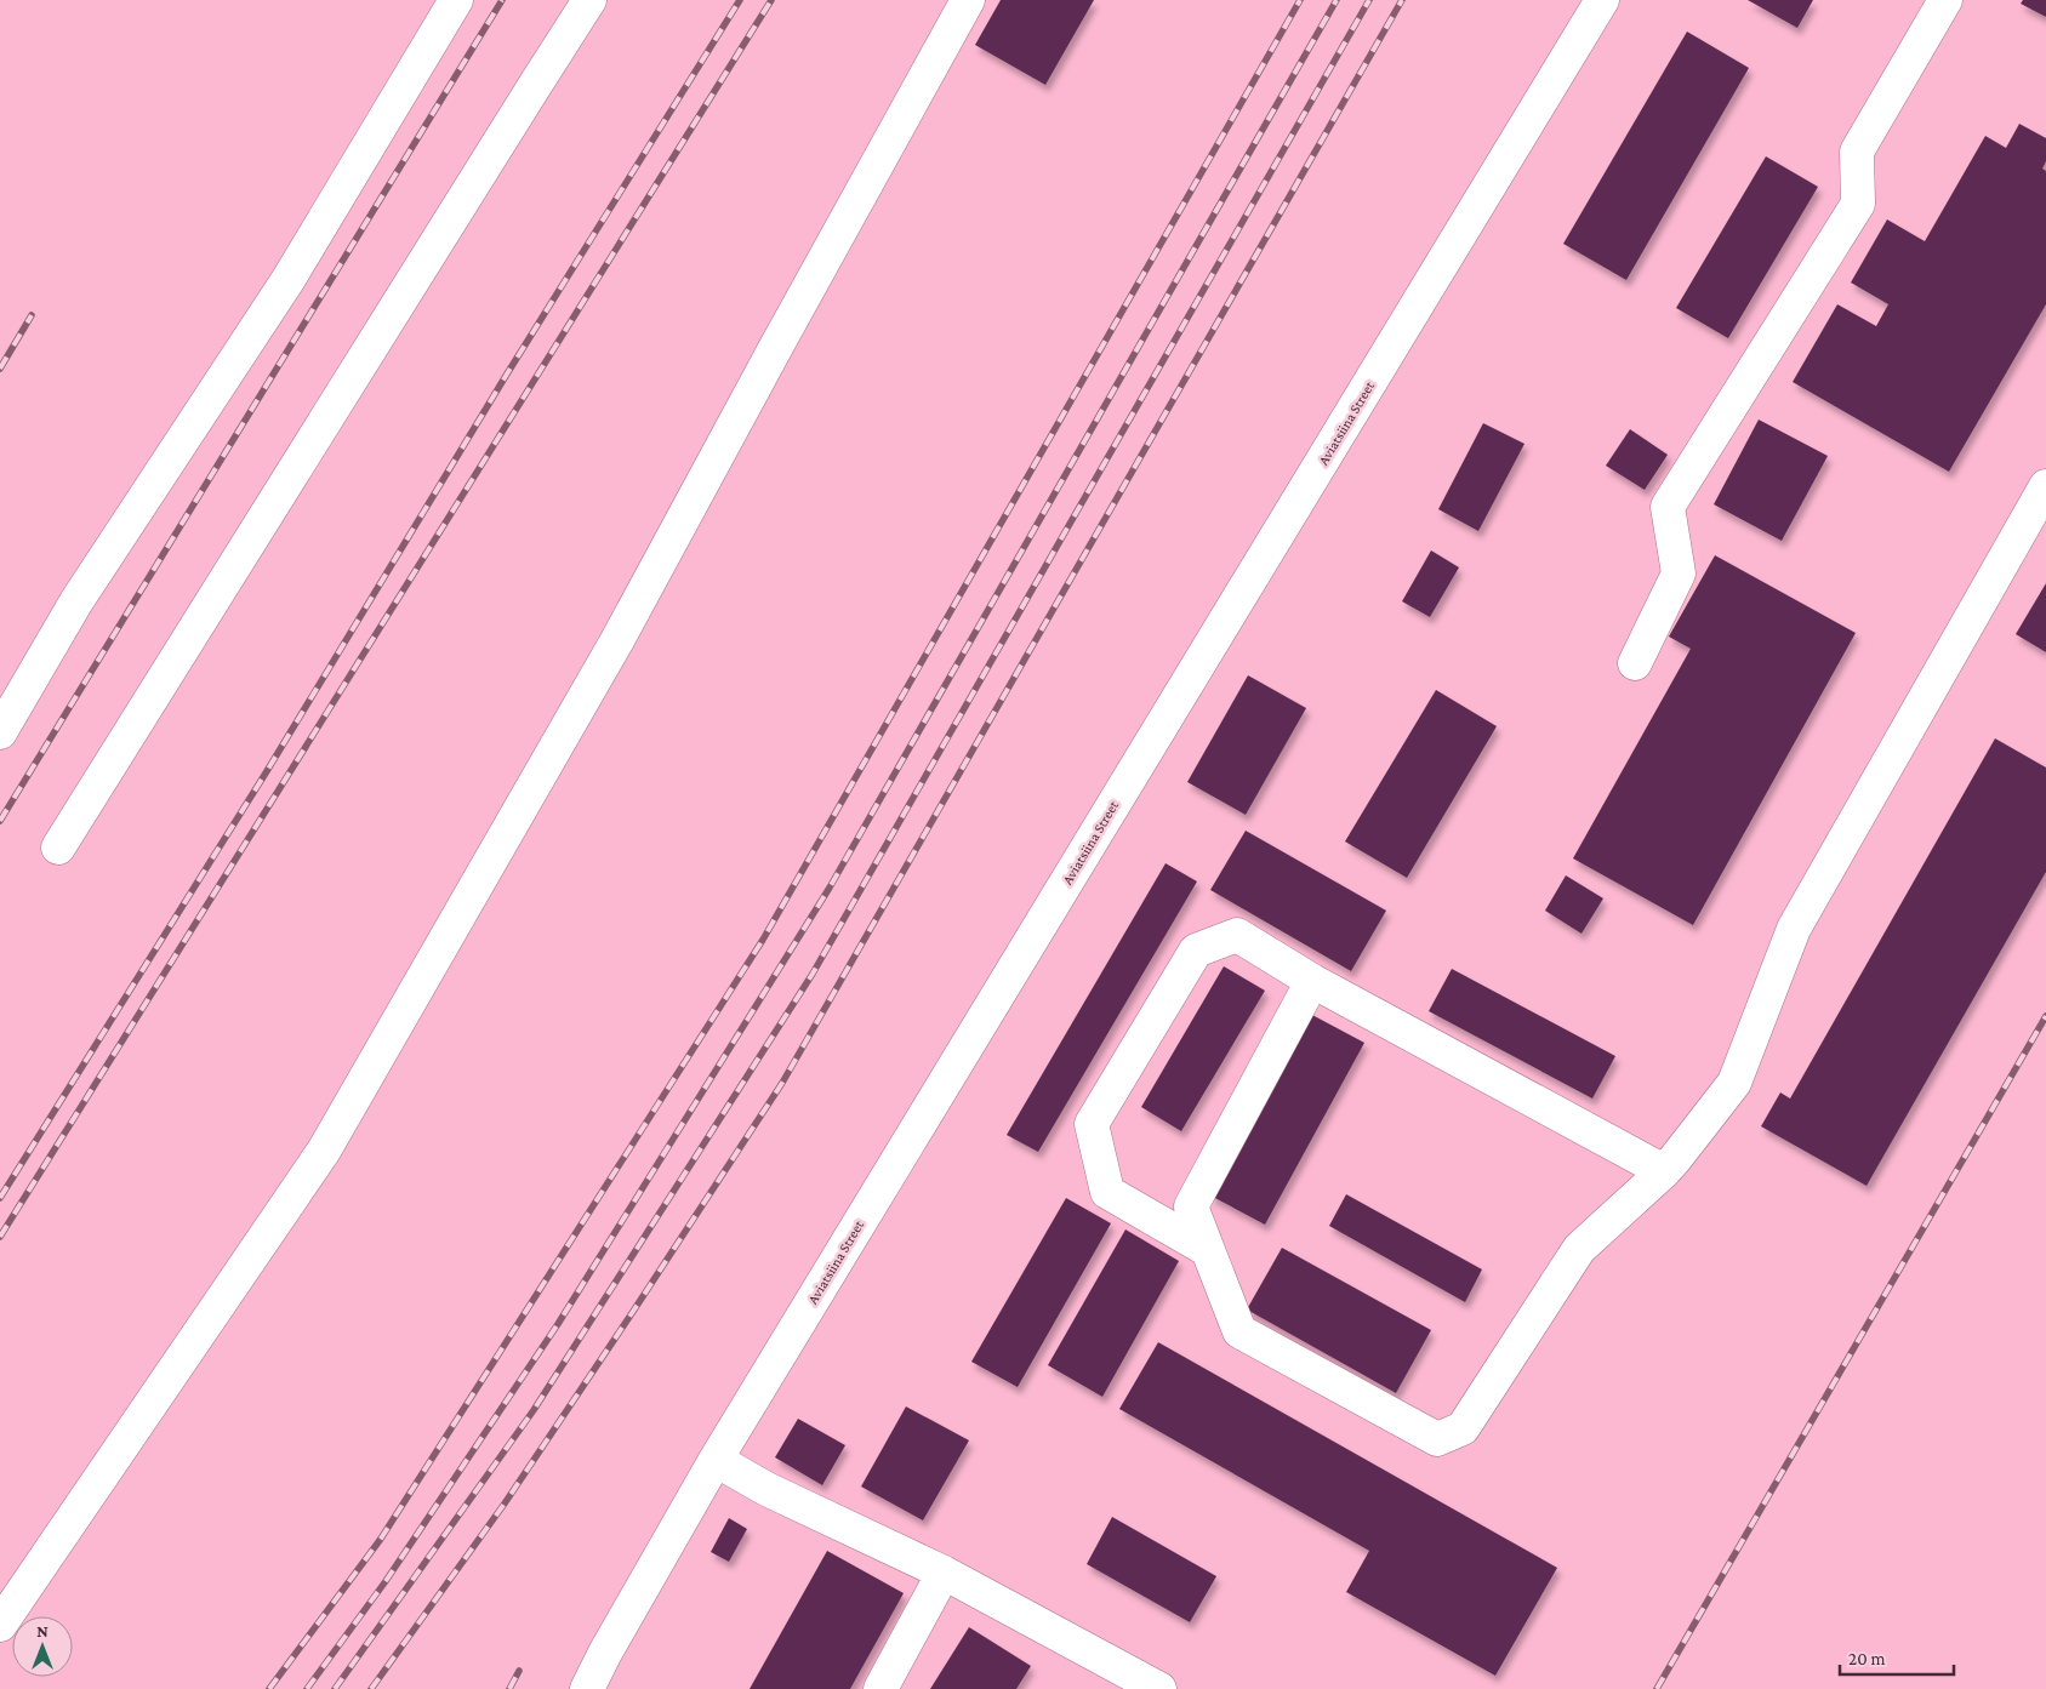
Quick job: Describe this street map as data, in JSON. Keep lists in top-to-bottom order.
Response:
{
  "streets": {
    "street": ["Aviatsiina Street"]
  },
  "scale_bar": "20 m",
  "north": "top"
}
